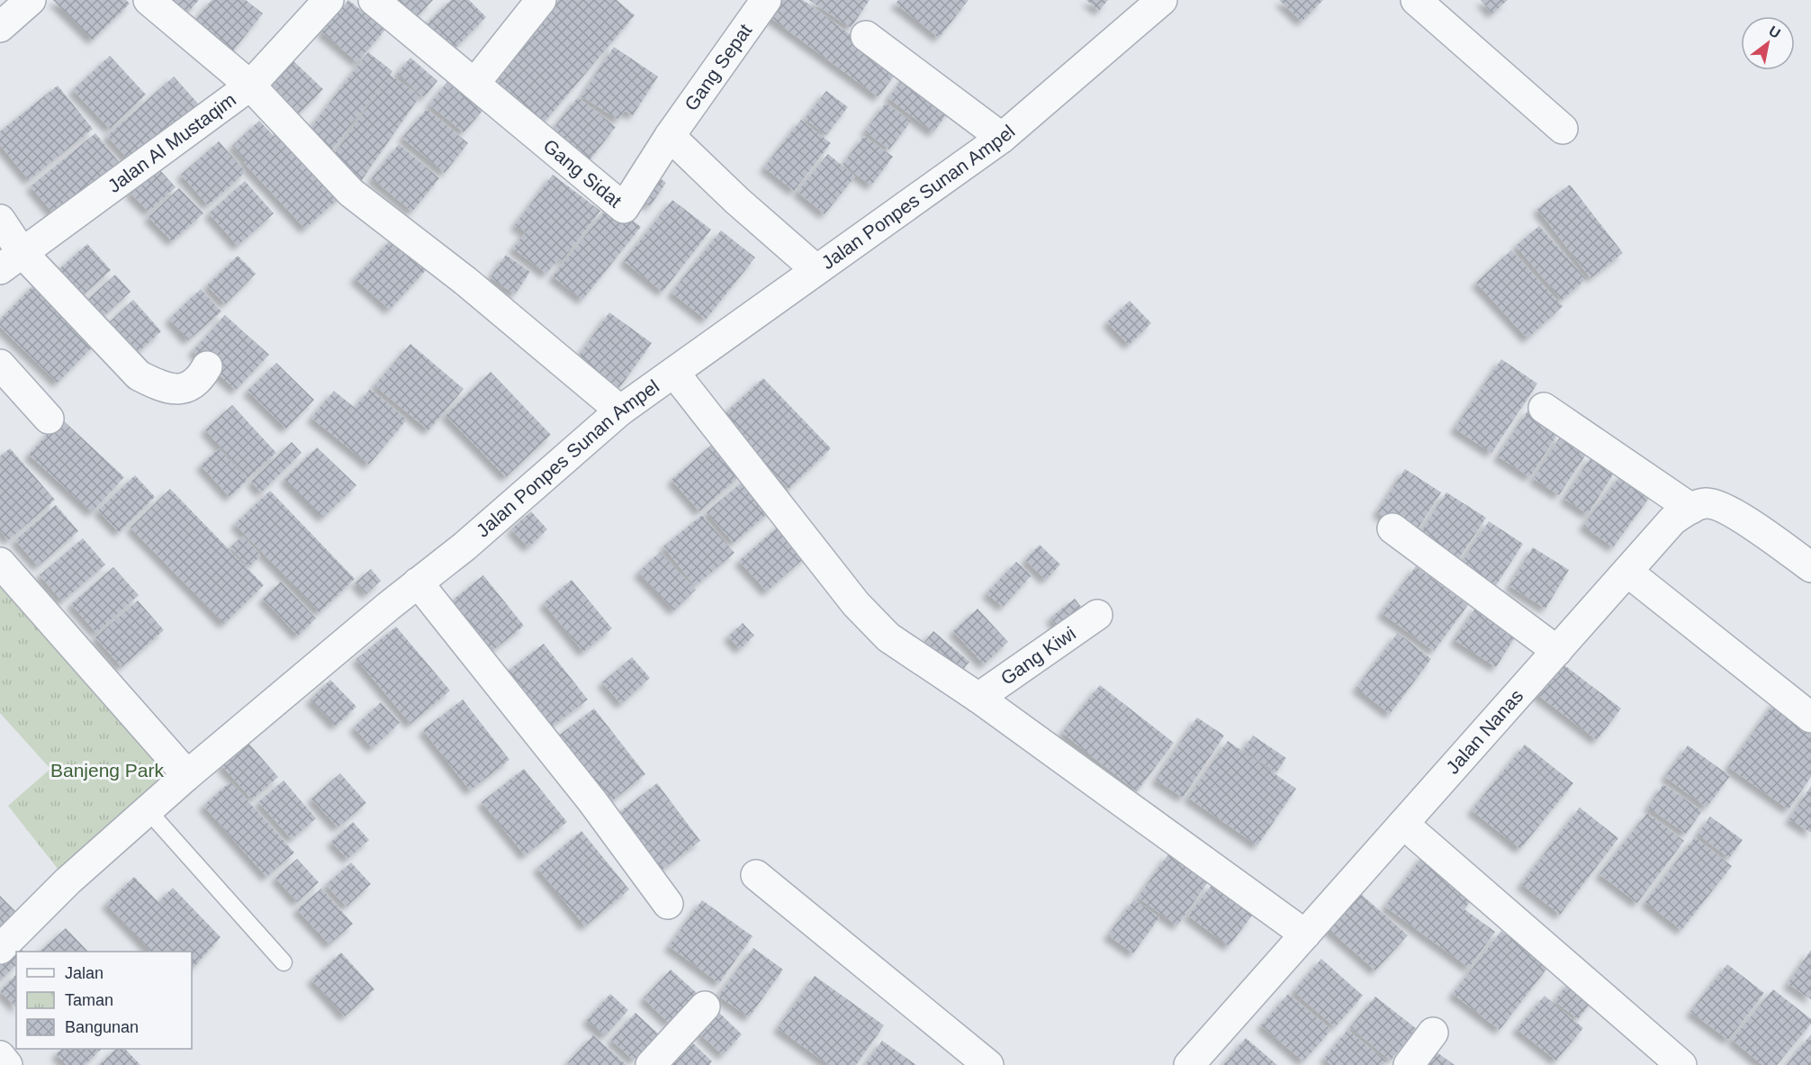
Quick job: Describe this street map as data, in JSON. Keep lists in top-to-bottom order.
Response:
{
  "streets": {
    "street": [
      "Gang Sepat",
      "Jalan Al Mustaqim",
      "Gang Sidat",
      "Jalan Ponpes Sunan Ampel",
      "Gang Kiwi",
      "Jalan Nanas"
    ]
  },
  "crossings": [
    ["Gang Sepat", "Gang Sidat"]
  ],
  "parks": ["Banjeng Park"],
  "legend": ["Jalan", "Taman", "Bangunan"],
  "north": "top right"
}
